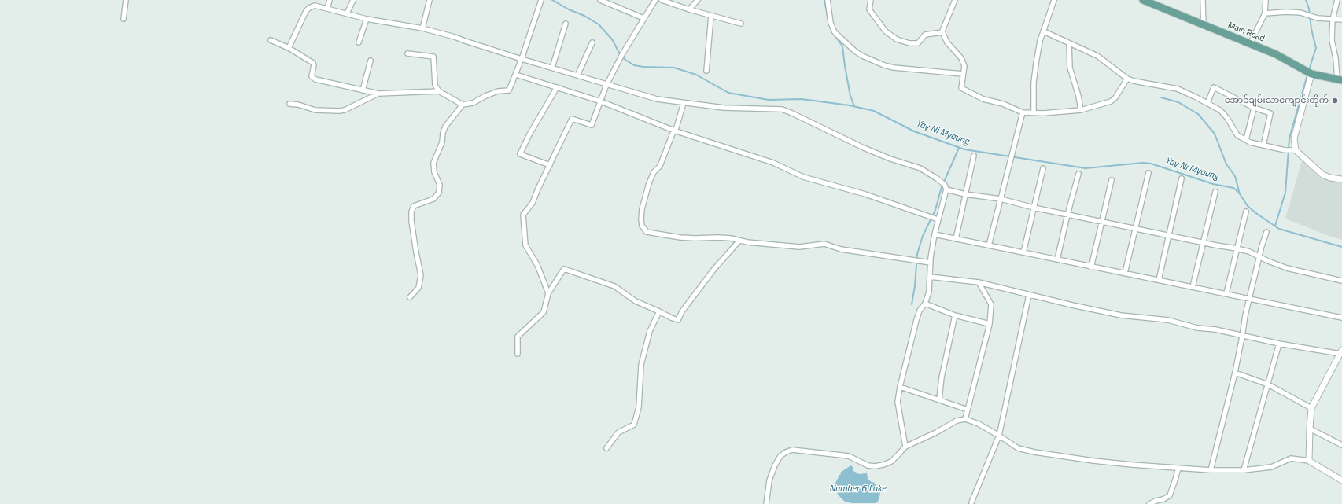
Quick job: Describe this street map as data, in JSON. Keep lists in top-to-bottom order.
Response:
{
  "streets": {
    "main road": ["Main Road"]
  },
  "water": ["Yay Ni Myaung", "Number 6 Lake"],
  "places": ["အောင်ချမ်းသာကျောင်းတိုက်"]
}
